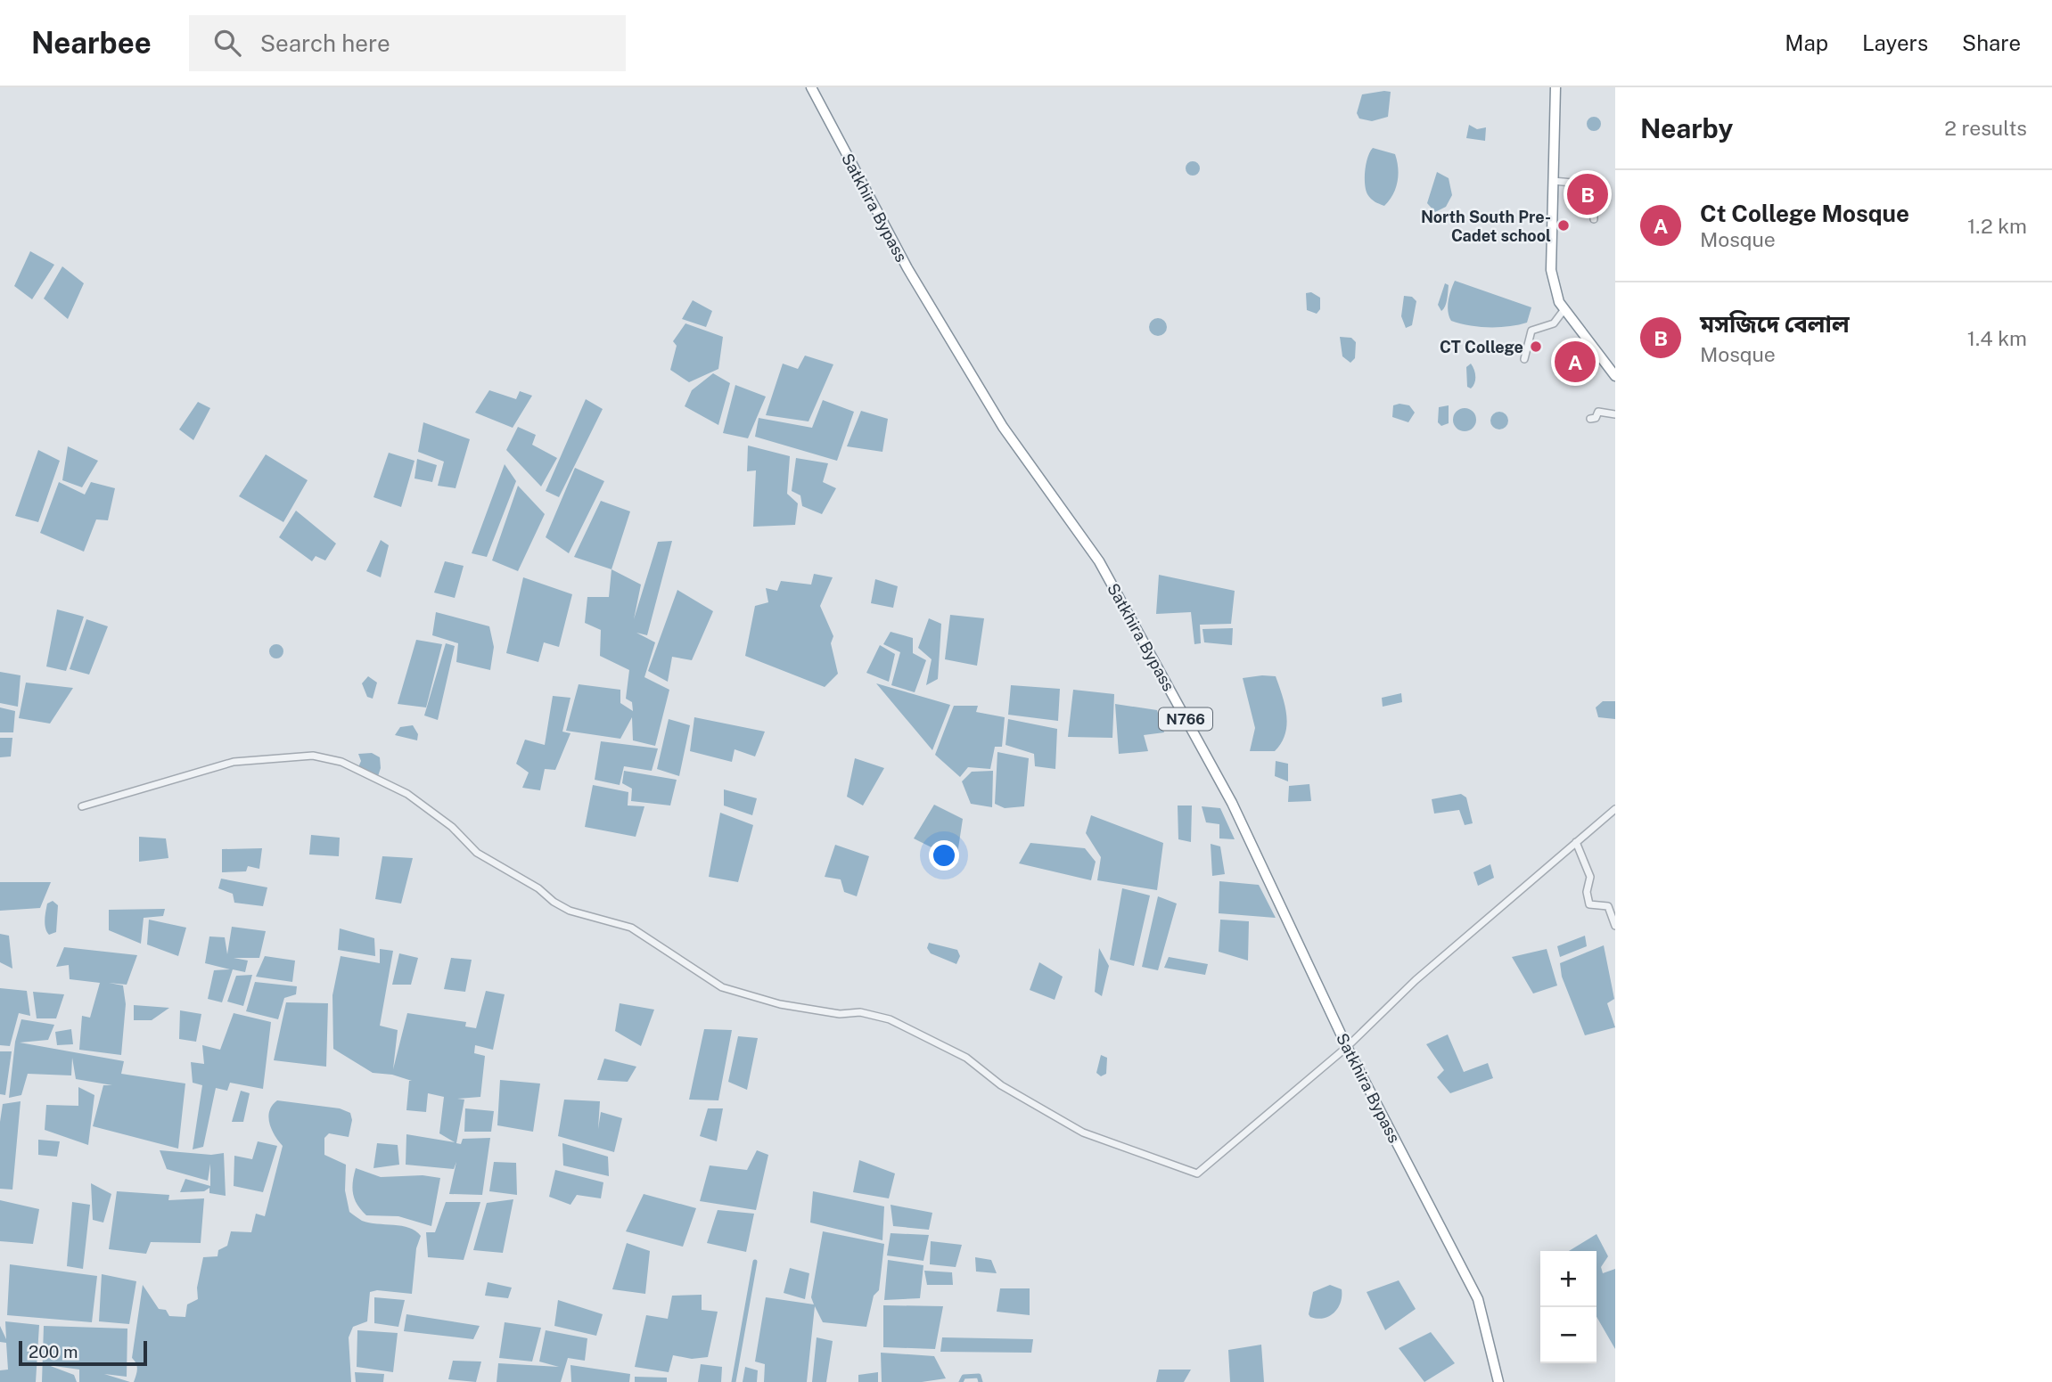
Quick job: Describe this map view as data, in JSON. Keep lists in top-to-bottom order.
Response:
{
  "streets": {
    "highway": ["Satkhira Bypass", "N766"]
  },
  "places": ["North South Pre- Cadet school", "CT College"],
  "scale_bar": "200 m",
  "page": {
    "header": "Nearbee",
    "search": "Search here",
    "nav": ["Map", "Layers", "Share"],
    "heading": ["Nearby", "2 results"],
    "list": [
      {
        "mark": "A",
        "name": "Ct College Mosque",
        "note": "Mosque",
        "value": "1.2 km"
      },
      {
        "mark": "B",
        "name": "মসজিদে বেলাল",
        "note": "Mosque",
        "value": "1.4 km"
      }
    ],
    "pins": ["B", "A"],
    "map_buttons": ["+", "−"],
    "scale": "200 m"
  }
}
